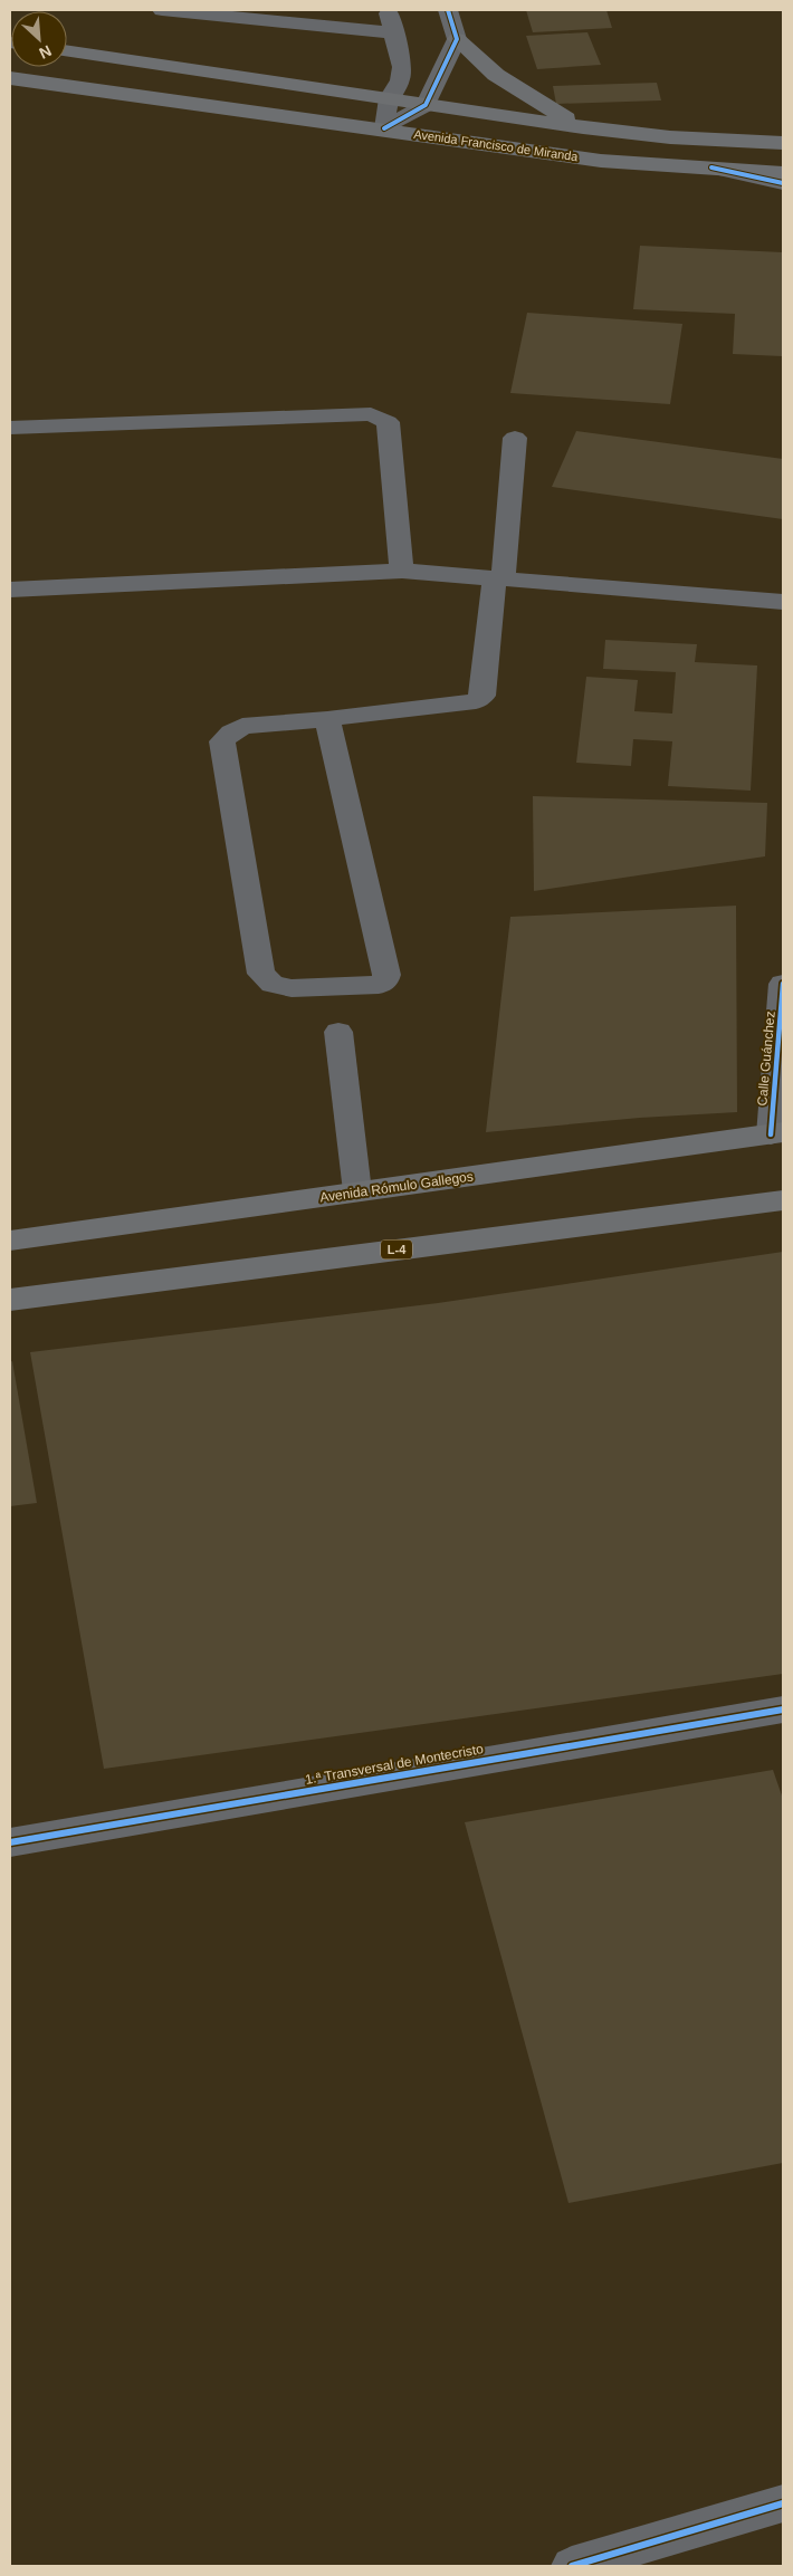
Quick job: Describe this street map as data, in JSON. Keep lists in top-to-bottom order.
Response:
{
  "streets": {
    "main road": ["Avenida Francisco de Miranda", "Avenida Rómulo Gallegos", "L-4"],
    "street": ["Calle Guánchez", "1.ª Transversal de Montecristo"]
  },
  "crossings": [
    ["Calle Guánchez", "Avenida Rómulo Gallegos"]
  ],
  "north": "bottom right"
}
